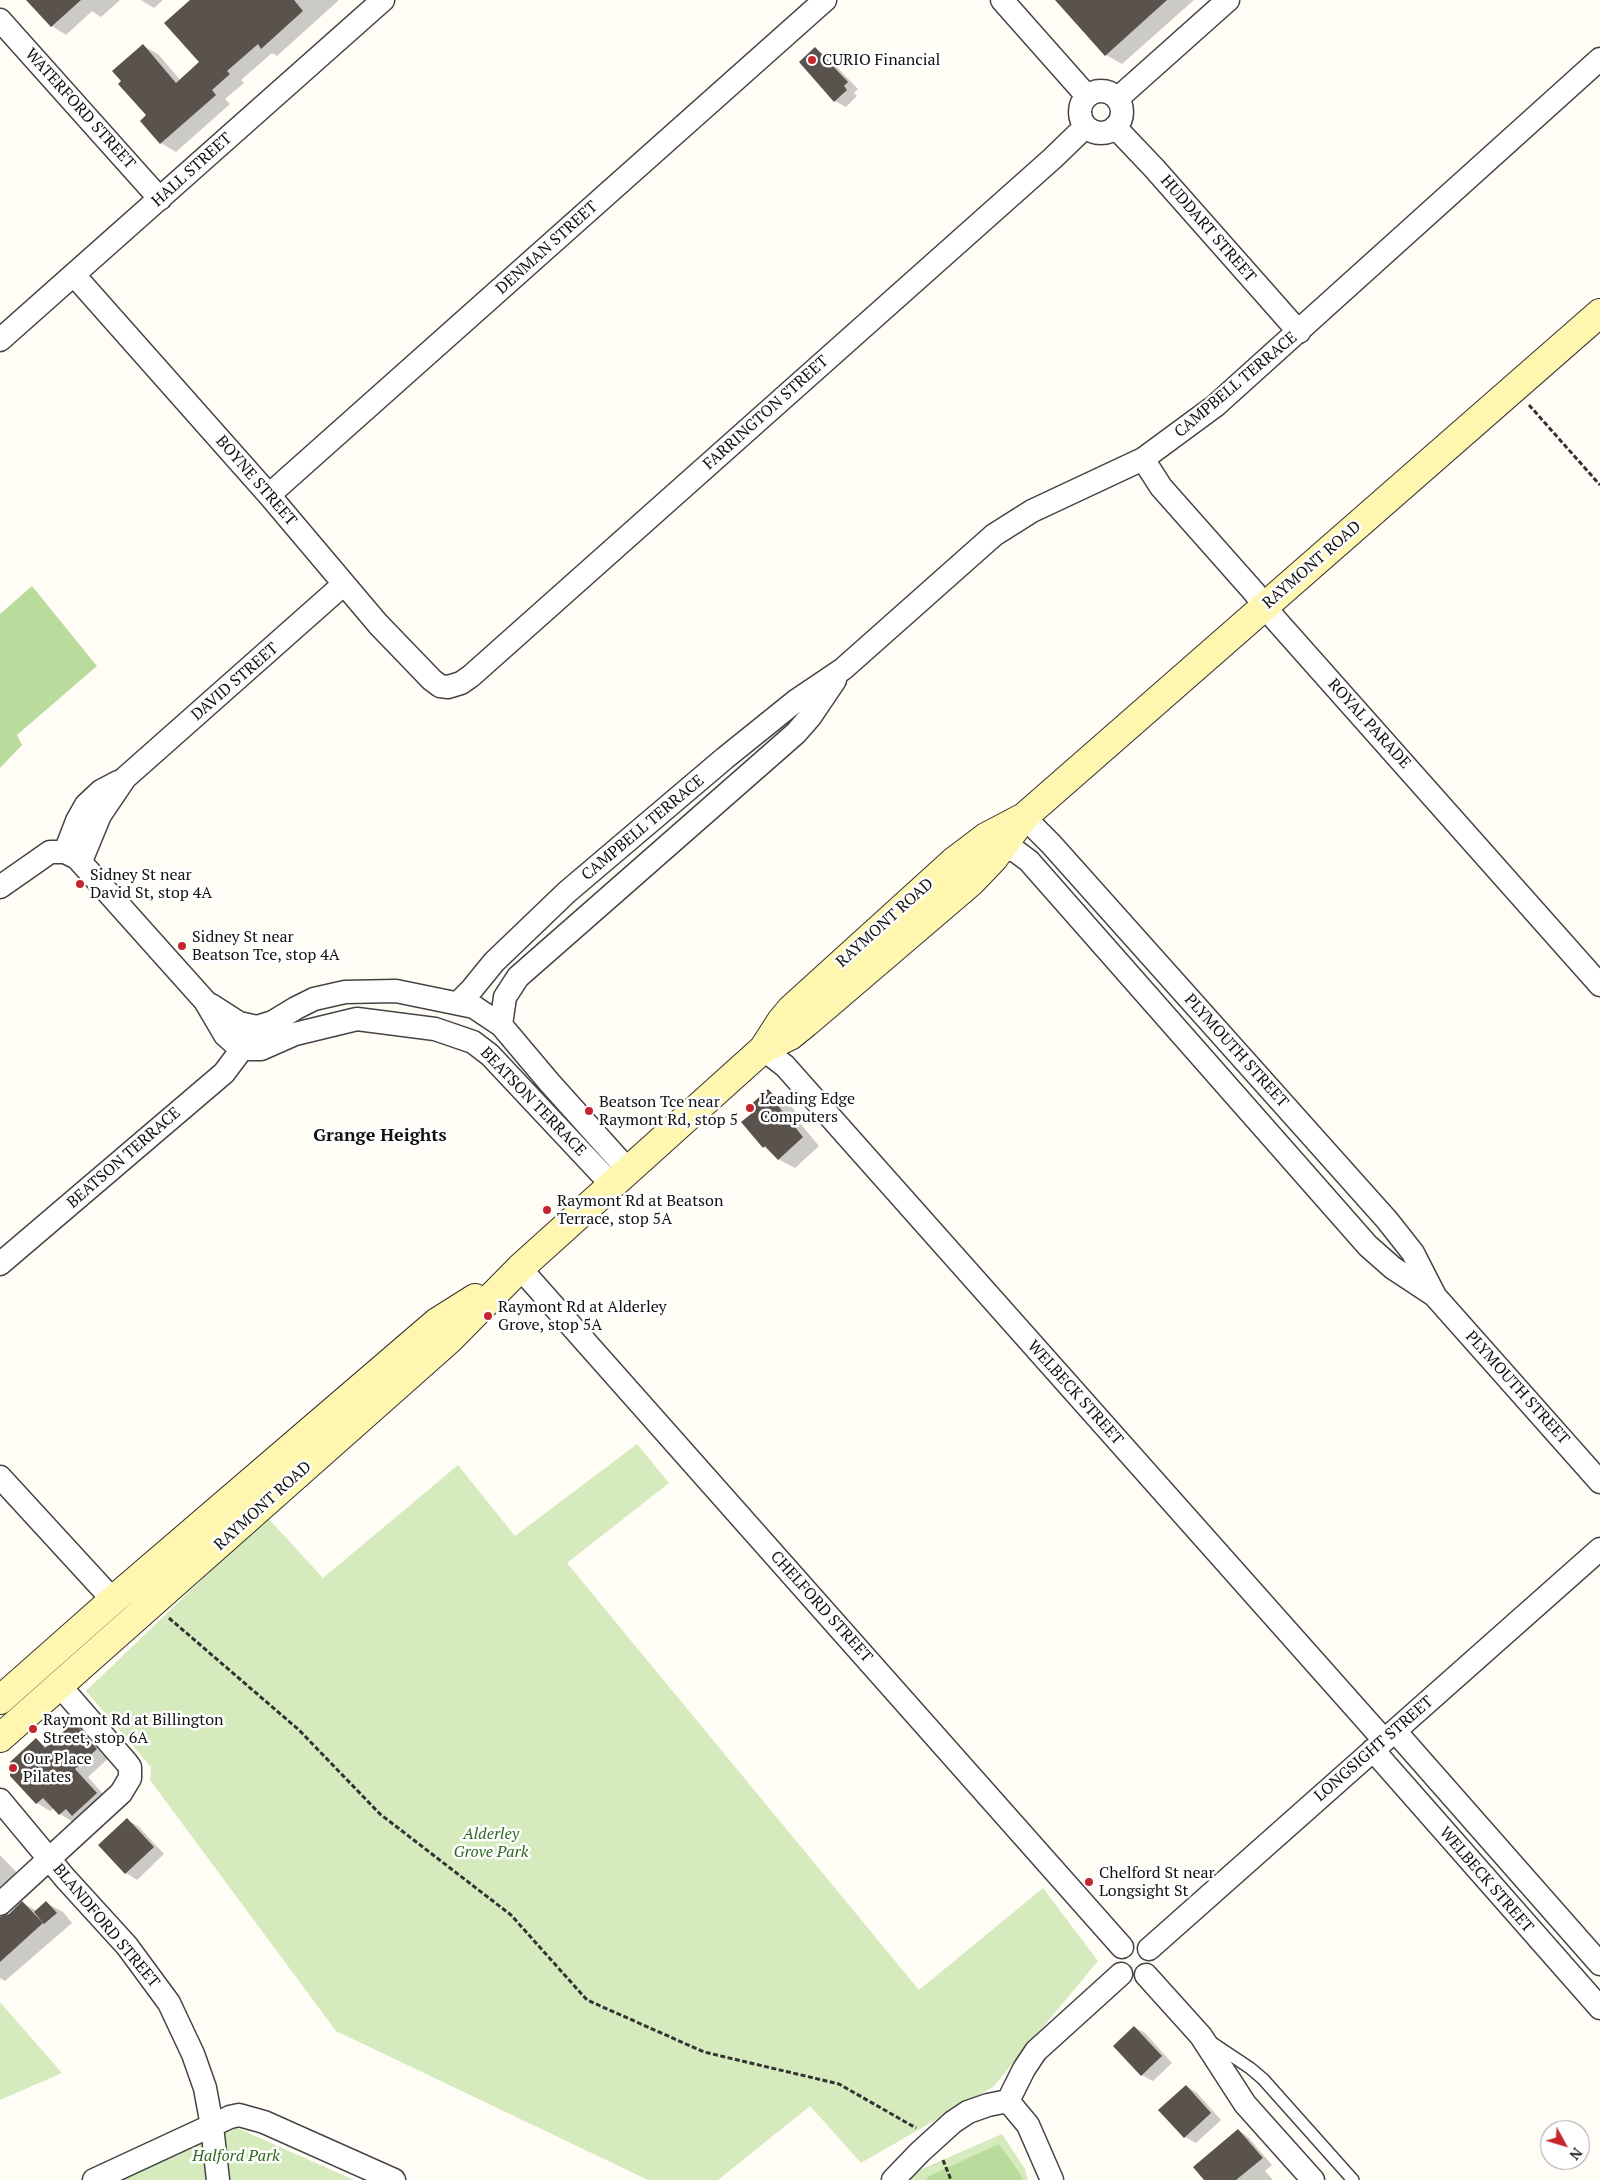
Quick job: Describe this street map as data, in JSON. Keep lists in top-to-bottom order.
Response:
{
  "streets": {
    "main road": ["RAYMONT ROAD"],
    "street": [
      "WATERFORD STREET",
      "HALL STREET",
      "HUDDART STREET",
      "DENMAN STREET",
      "CAMPBELL TERRACE",
      "FARRINGTON STREET",
      "BOYNE STREET",
      "DAVID STREET",
      "ROYAL PARADE",
      "PLYMOUTH STREET",
      "BEATSON TERRACE",
      "WELBECK STREET",
      "CHELFORD STREET",
      "LONGSIGHT STREET",
      "BLANDFORD STREET"
    ]
  },
  "crossings": [
    ["WATERFORD STREET", "HALL STREET"],
    ["HALL STREET", "BOYNE STREET"],
    ["HUDDART STREET", "CAMPBELL TERRACE"],
    ["HUDDART STREET", "FARRINGTON STREET"],
    ["DENMAN STREET", "BOYNE STREET"],
    ["CAMPBELL TERRACE", "ROYAL PARADE"],
    ["CAMPBELL TERRACE", "BEATSON TERRACE"],
    ["FARRINGTON STREET", "BOYNE STREET"],
    ["BOYNE STREET", "DAVID STREET"],
    ["RAYMONT ROAD", "ROYAL PARADE"],
    ["RAYMONT ROAD", "PLYMOUTH STREET"],
    ["RAYMONT ROAD", "BEATSON TERRACE"],
    ["RAYMONT ROAD", "WELBECK STREET"],
    ["RAYMONT ROAD", "CHELFORD STREET"],
    ["WELBECK STREET", "LONGSIGHT STREET"],
    ["CHELFORD STREET", "LONGSIGHT STREET"]
  ],
  "districts": ["Grange Heights"],
  "parks": ["Alderley Grove Park", "Halford Park"],
  "places": [
    "CURIO Financial",
    "Sidney St near David St, stop 4A",
    "Sidney St near Beatson Tce, stop 4A",
    "Leading Edge Computers",
    "Beatson Tce near Raymont Rd, stop 5",
    "Raymont Rd at Beatson Terrace, stop 5A",
    "Raymont Rd at Alderley Grove, stop 5A",
    "Raymont Rd at Billington Street, stop 6A",
    "Our Place Pilates",
    "Chelford St near Longsight St"
  ],
  "north": "bottom right"
}
